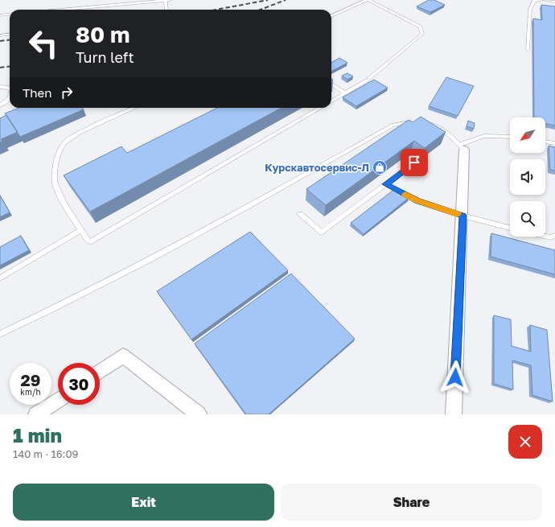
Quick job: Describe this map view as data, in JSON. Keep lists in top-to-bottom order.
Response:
{
  "places": {
    "shop": ["Курскавтосервис-Л"]
  },
  "north": "bottom left",
  "page": {
    "turn": ["80 m", "Turn left"],
    "then": "Then",
    "speed": "29 km/h",
    "limit": "30",
    "heading": ["1 min", "140 m · 16:09"],
    "buttons": ["Exit", "Share"]
  }
}
